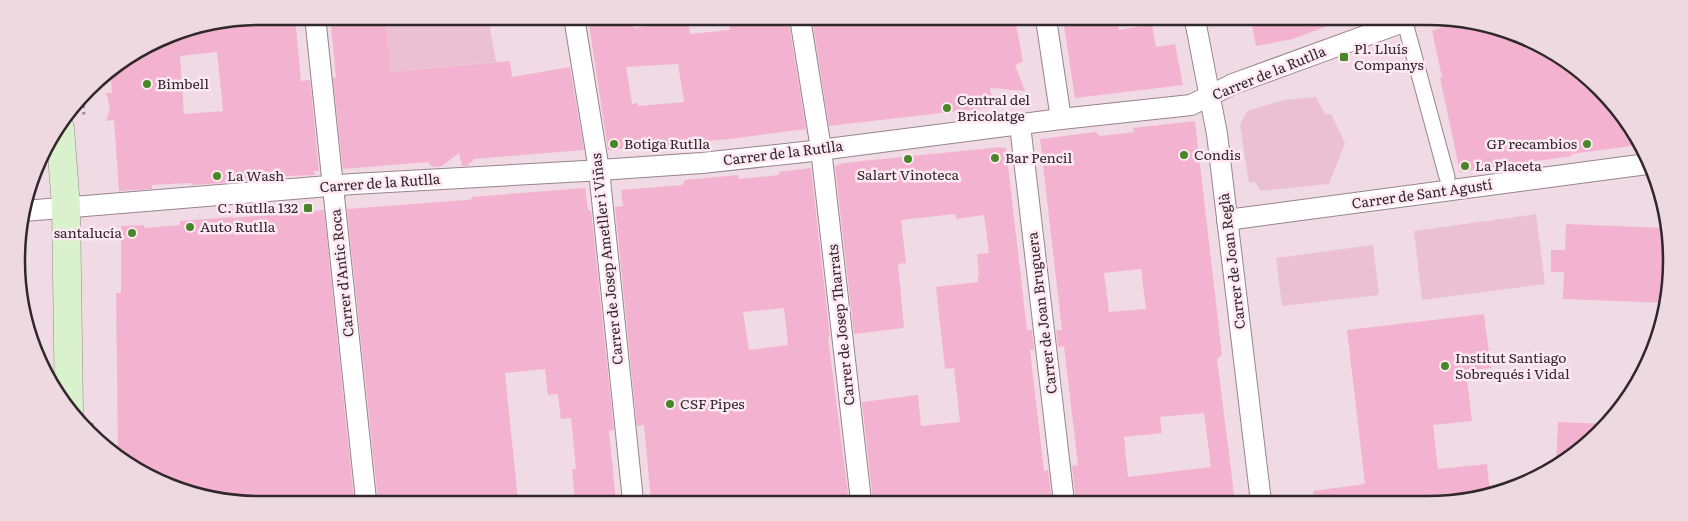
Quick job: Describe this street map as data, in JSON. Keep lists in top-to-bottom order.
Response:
{
  "streets": {
    "street": [
      "Carrer de la Rutlla",
      "Carrer de Sant Agustí",
      "Carrer de Josep Ametller i Viñas",
      "Carrer de Joan Reglà",
      "Carrer d'Antic Roca",
      "Carrer de Joan Bruguera",
      "Carrer de Josep Tharrats"
    ]
  },
  "crossings": [
    ["Carrer de la Rutlla", "Carrer de Josep Ametller i Viñas"],
    ["Carrer de la Rutlla", "Carrer de Joan Reglà"],
    ["Carrer de la Rutlla", "Carrer d'Antic Roca"],
    ["Carrer de la Rutlla", "Carrer de Joan Bruguera"],
    ["Carrer de la Rutlla", "Carrer de Josep Tharrats"],
    ["Carrer de Sant Agustí", "Carrer de Joan Reglà"]
  ],
  "places": {
    "transit": ["Pl. Lluís Companys", "C. Rutlla 132"],
    "other": [
      "Bimbell",
      "Central del Bricolatge",
      "Botiga Rutlla",
      "GP recambios",
      "Condis",
      "Bar Pencil",
      "Salart Vinoteca",
      "La Placeta",
      "La Wash",
      "Auto Rutlla",
      "santalucía",
      "Institut Santiago Sobrequés i Vidal",
      "CSF Pipes"
    ]
  }
}
